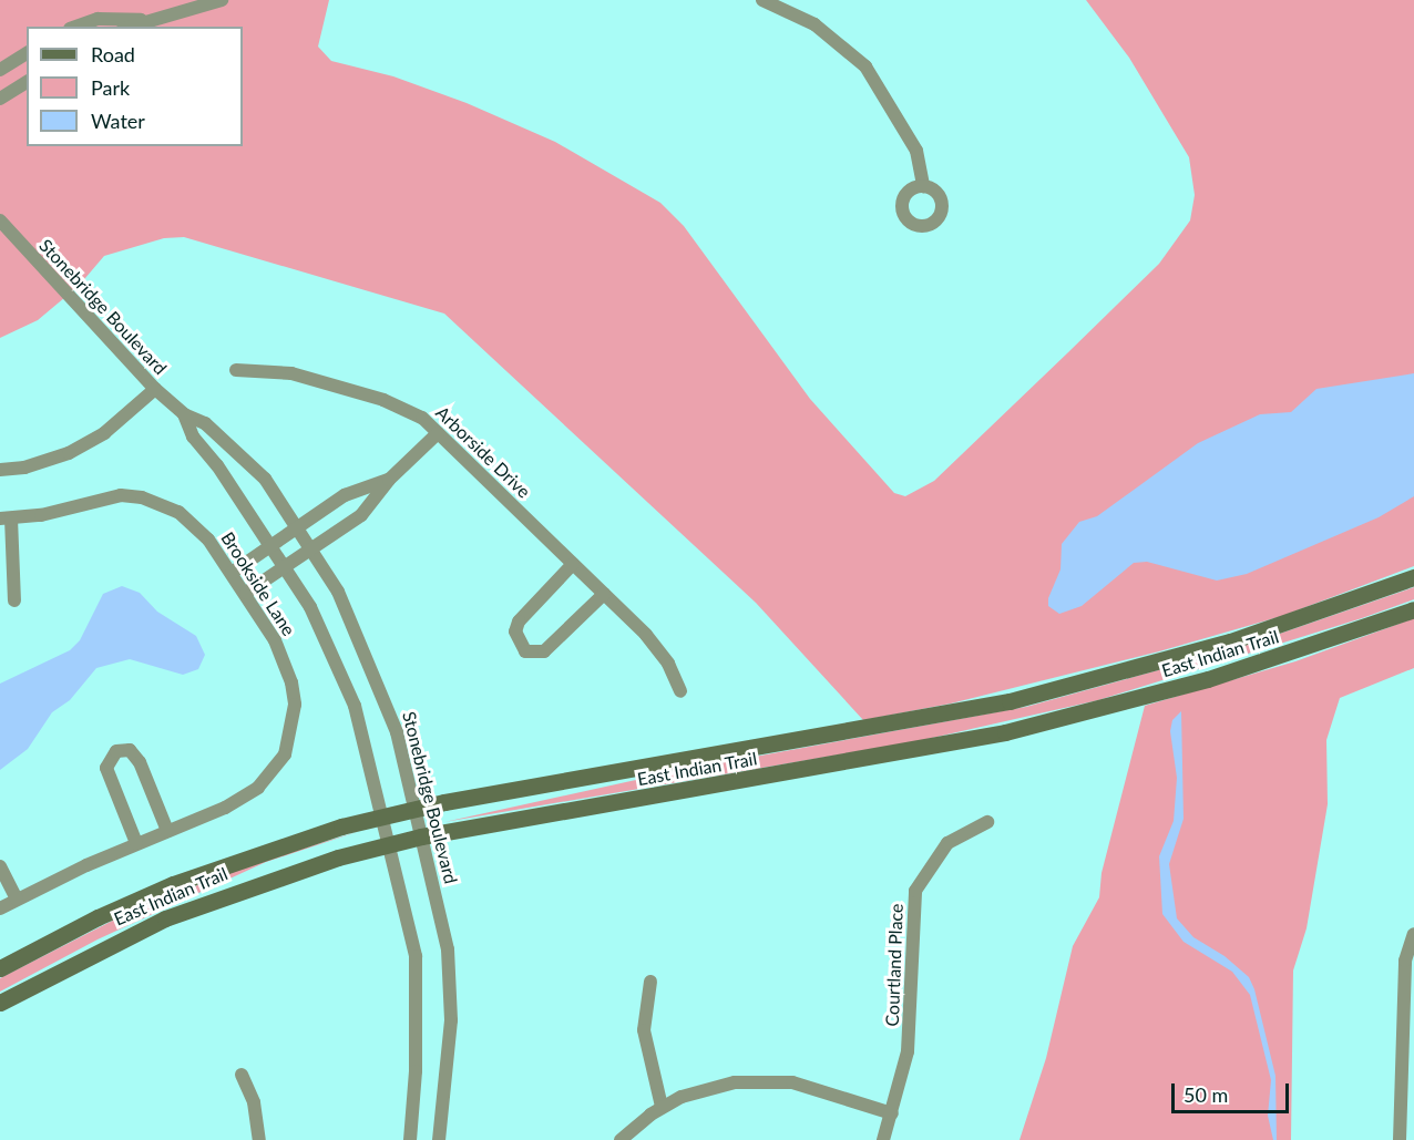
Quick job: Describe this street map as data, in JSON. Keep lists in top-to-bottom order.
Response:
{
  "streets": {
    "main road": ["East Indian Trail"],
    "street": [
      "Stonebridge Boulevard",
      "Arborside Drive",
      "Brookside Lane",
      "Courtland Place"
    ]
  },
  "crossings": [
    ["Stonebridge Boulevard", "East Indian Trail"]
  ],
  "legend": ["Road", "Park", "Water"],
  "scale_bar": "50 m"
}
